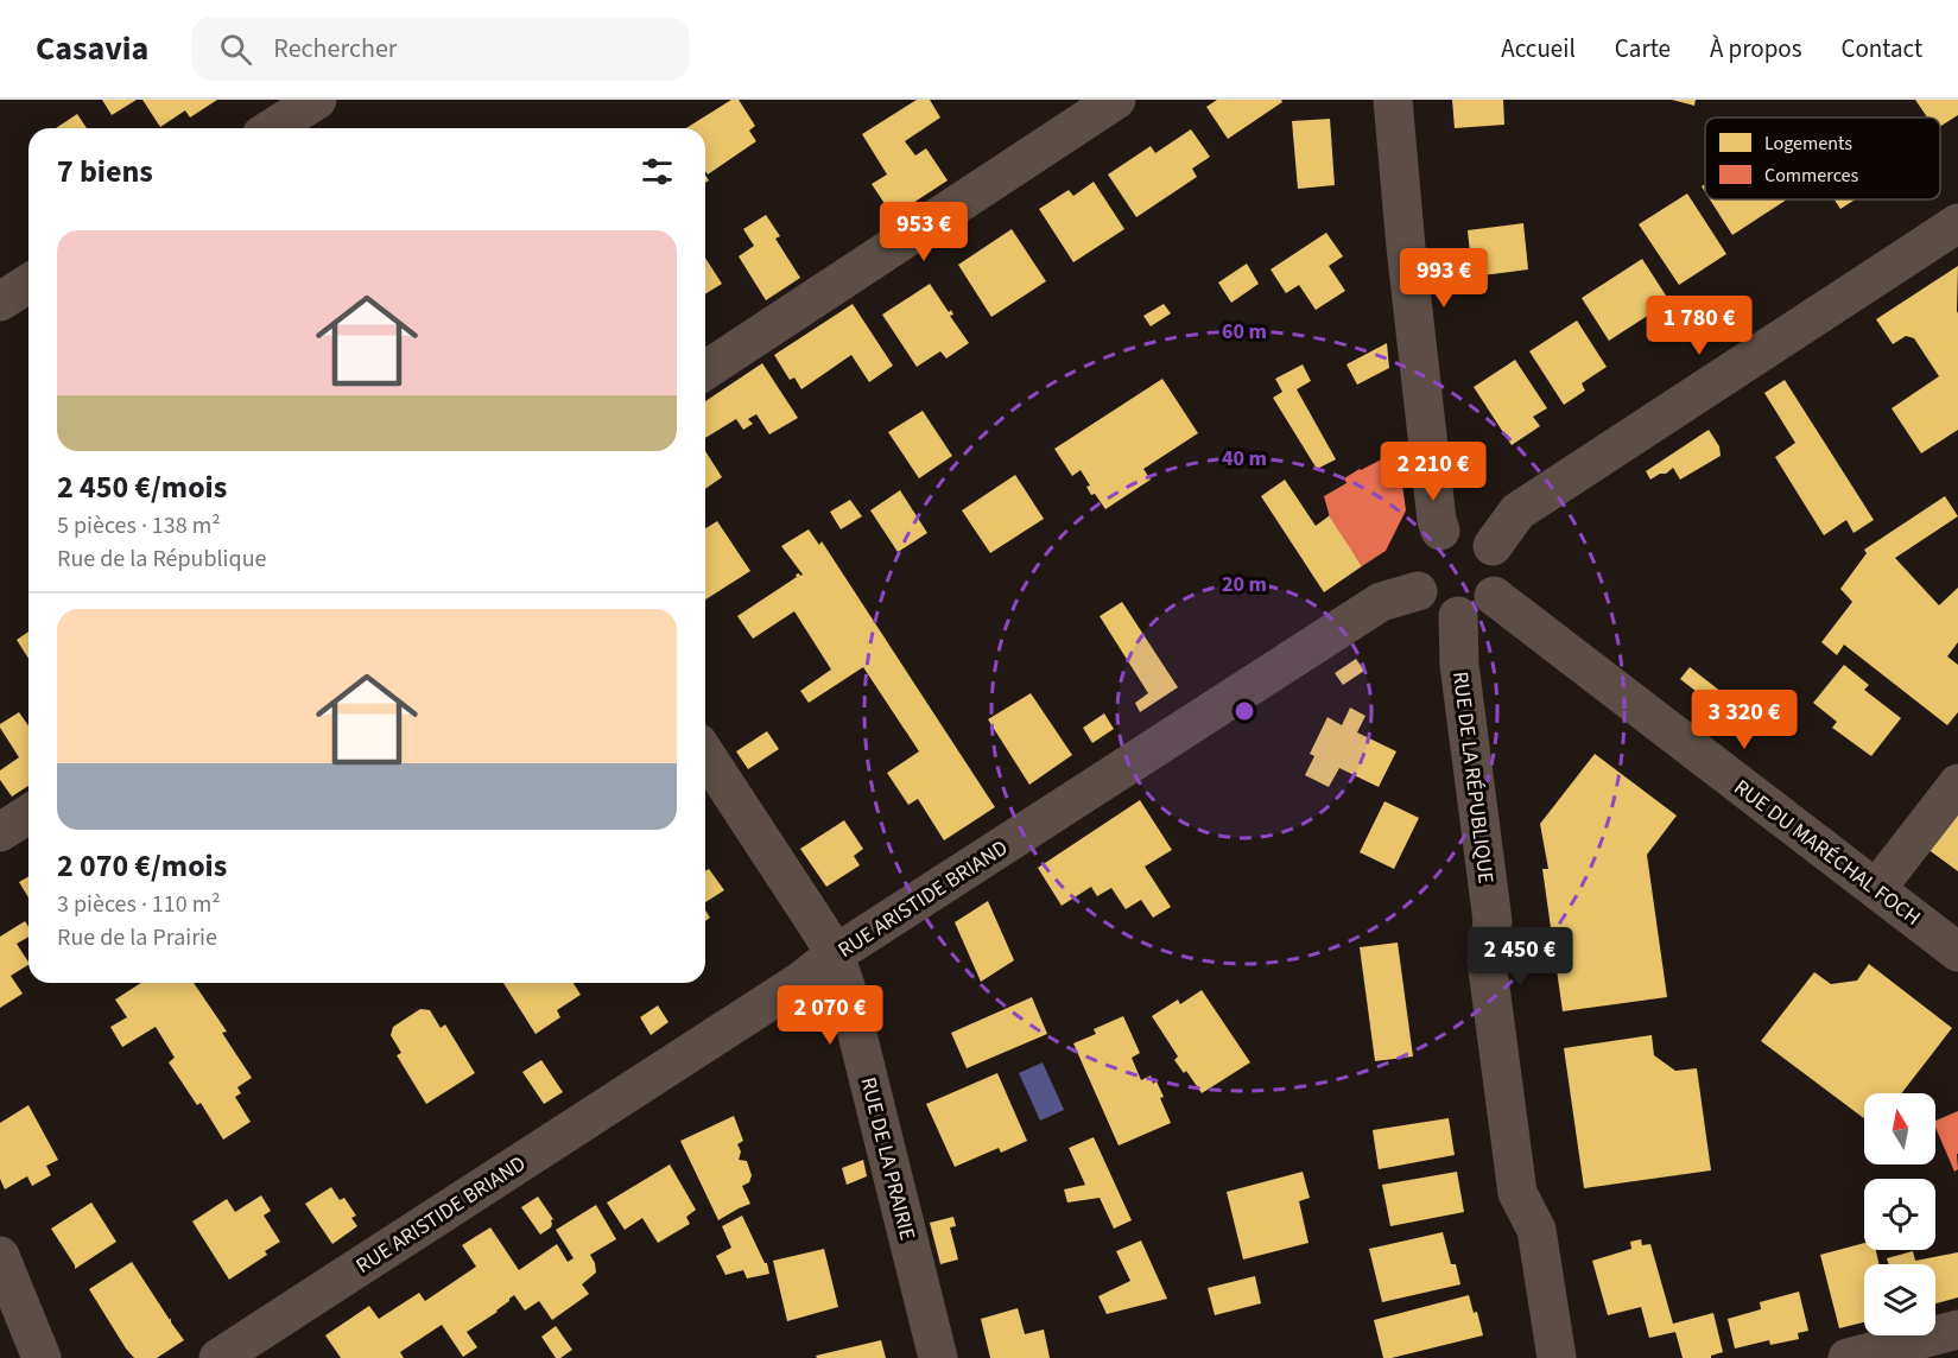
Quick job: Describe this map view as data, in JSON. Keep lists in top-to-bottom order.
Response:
{
  "streets": {
    "street": [
      "RUE DE LA RÉPUBLIQUE",
      "RUE DU MARÉCHAL FOCH",
      "RUE ARISTIDE BRIAND",
      "RUE DE LA PRAIRIE"
    ]
  },
  "crossings": [
    ["RUE DE LA RÉPUBLIQUE", "RUE DU MARÉCHAL FOCH"],
    ["RUE DE LA RÉPUBLIQUE", "RUE ARISTIDE BRIAND"],
    ["RUE DU MARÉCHAL FOCH", "RUE ARISTIDE BRIAND"],
    ["RUE ARISTIDE BRIAND", "RUE DE LA PRAIRIE"]
  ],
  "legend": ["Logements", "Commerces"],
  "north": "top",
  "page": {
    "header": "Casavia",
    "search": "Rechercher",
    "nav": [
      "Accueil",
      "Carte",
      "À propos",
      "Contact"
    ],
    "heading": "7 biens",
    "price": [
      "953 €",
      "993 €",
      "1 780 €",
      "2 210 €",
      "3 320 €",
      "2 450 €",
      "2 070 €"
    ],
    "list": [
      {
        "name": "2 450 €/mois",
        "note": "5 pièces · 138 m² · Rue de la République"
      },
      {
        "name": "2 070 €/mois",
        "note": "3 pièces · 110 m² · Rue de la Prairie"
      }
    ]
  },
  "rings": ["60 m", "40 m", "20 m"]
}
